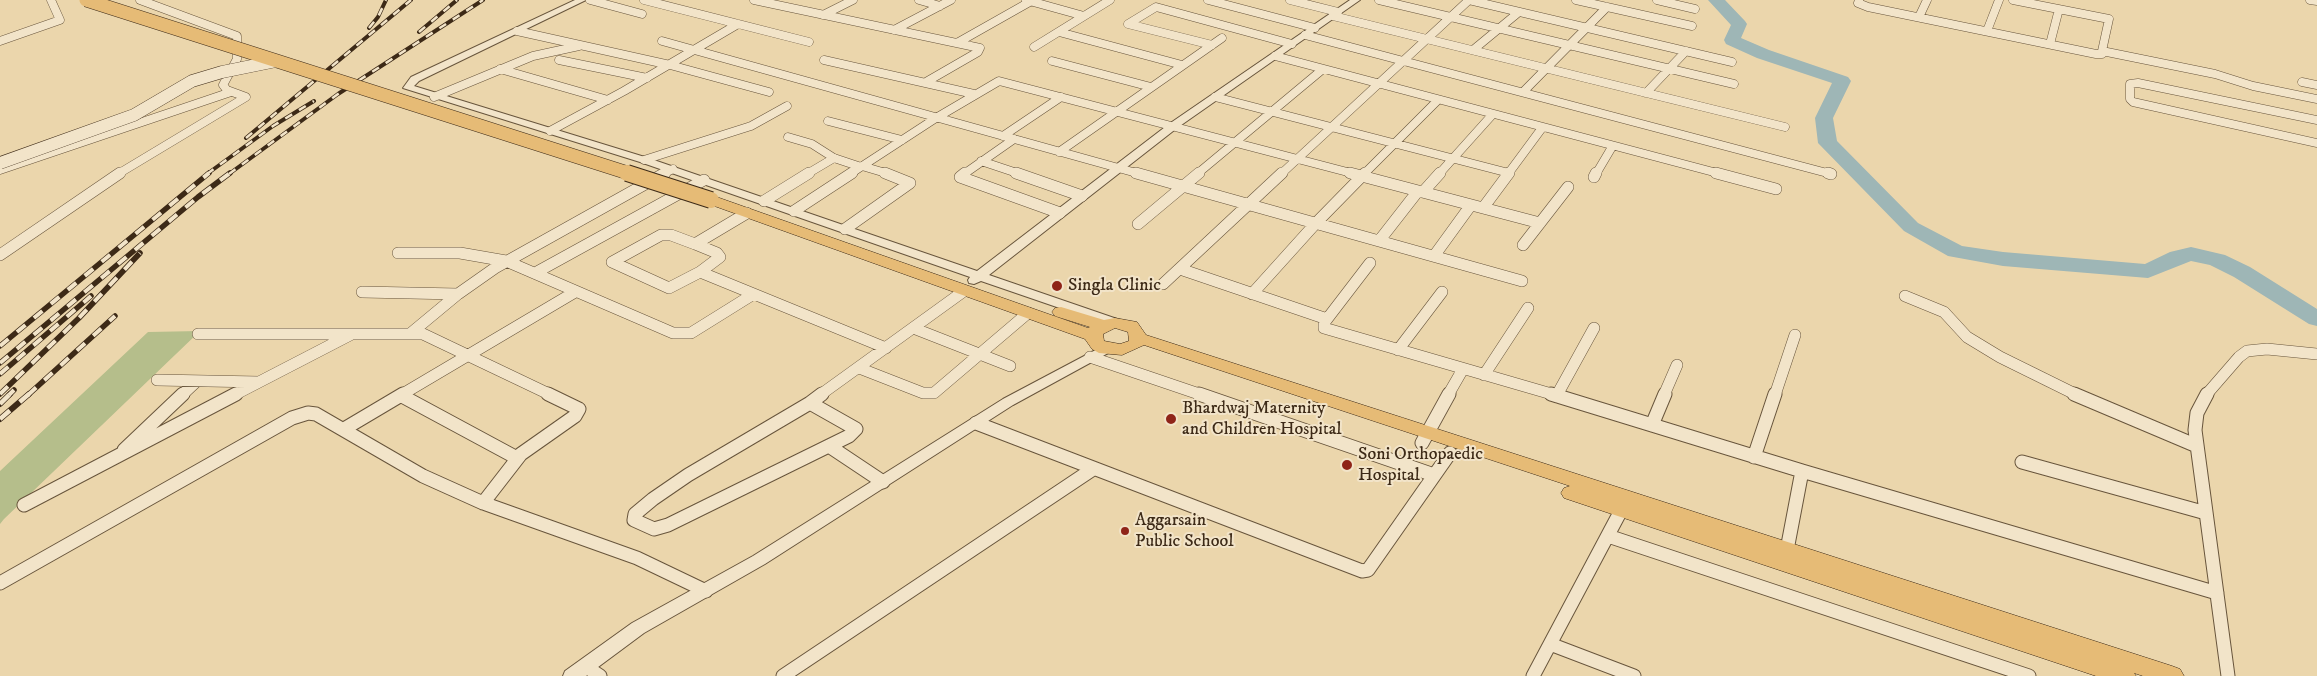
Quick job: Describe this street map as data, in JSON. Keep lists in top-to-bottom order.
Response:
{
  "places": [
    "Singla Clinic",
    "Bhardwaj Maternity and Children Hospital",
    "Soni Orthopaedic Hospital",
    "Aggarsain Public School"
  ]
}
